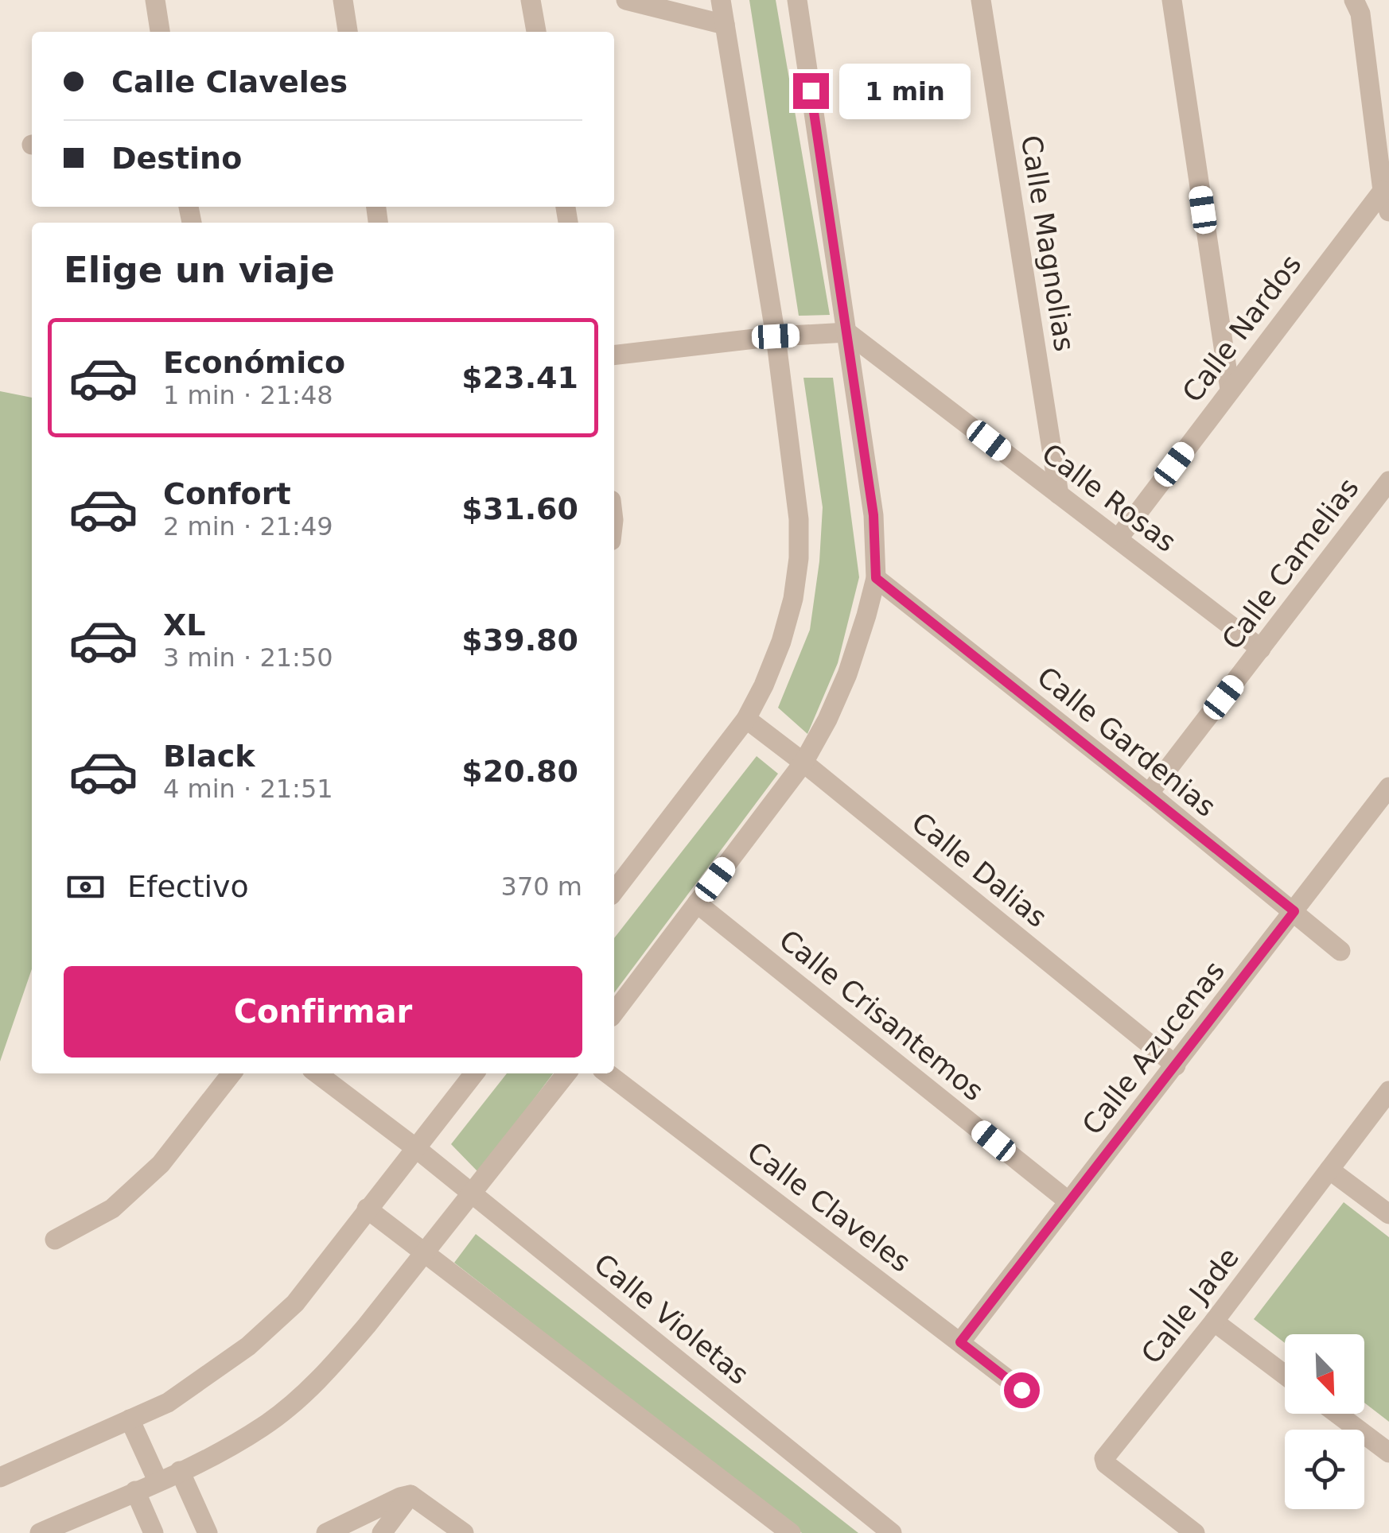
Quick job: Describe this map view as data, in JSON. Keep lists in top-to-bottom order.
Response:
{
  "streets": {
    "street": [
      "Calle Magnolias",
      "Calle Nardos",
      "Calle Rosas",
      "Calle Camelias",
      "Calle Gardenias",
      "Calle Dalias",
      "Calle Crisantemos",
      "Calle Azucenas",
      "Calle Claveles",
      "Calle Jade",
      "Calle Violetas"
    ]
  },
  "crossings": [
    ["Calle Magnolias", "Calle Rosas"],
    ["Calle Nardos", "Calle Rosas"],
    ["Calle Rosas", "Calle Camelias"],
    ["Calle Camelias", "Calle Gardenias"],
    ["Calle Gardenias", "Calle Azucenas"],
    ["Calle Dalias", "Calle Azucenas"],
    ["Calle Crisantemos", "Calle Azucenas"],
    ["Calle Azucenas", "Calle Claveles"]
  ],
  "north": "bottom right",
  "page": {
    "banner": ["Calle Claveles", "Destino"],
    "bubble": "1 min",
    "heading": "Elige un viaje",
    "list": [
      {
        "name": "Económico",
        "note": "1 min · 21:48",
        "value": "$23.41"
      },
      {
        "name": "Confort",
        "note": "2 min · 21:49",
        "value": "$31.60"
      },
      {
        "name": "XL",
        "note": "3 min · 21:50",
        "value": "$39.80"
      },
      {
        "name": "Black",
        "note": "4 min · 21:51",
        "value": "$20.80"
      }
    ],
    "pay": ["Efectivo", "370 m"],
    "buttons": "Confirmar"
  }
}
